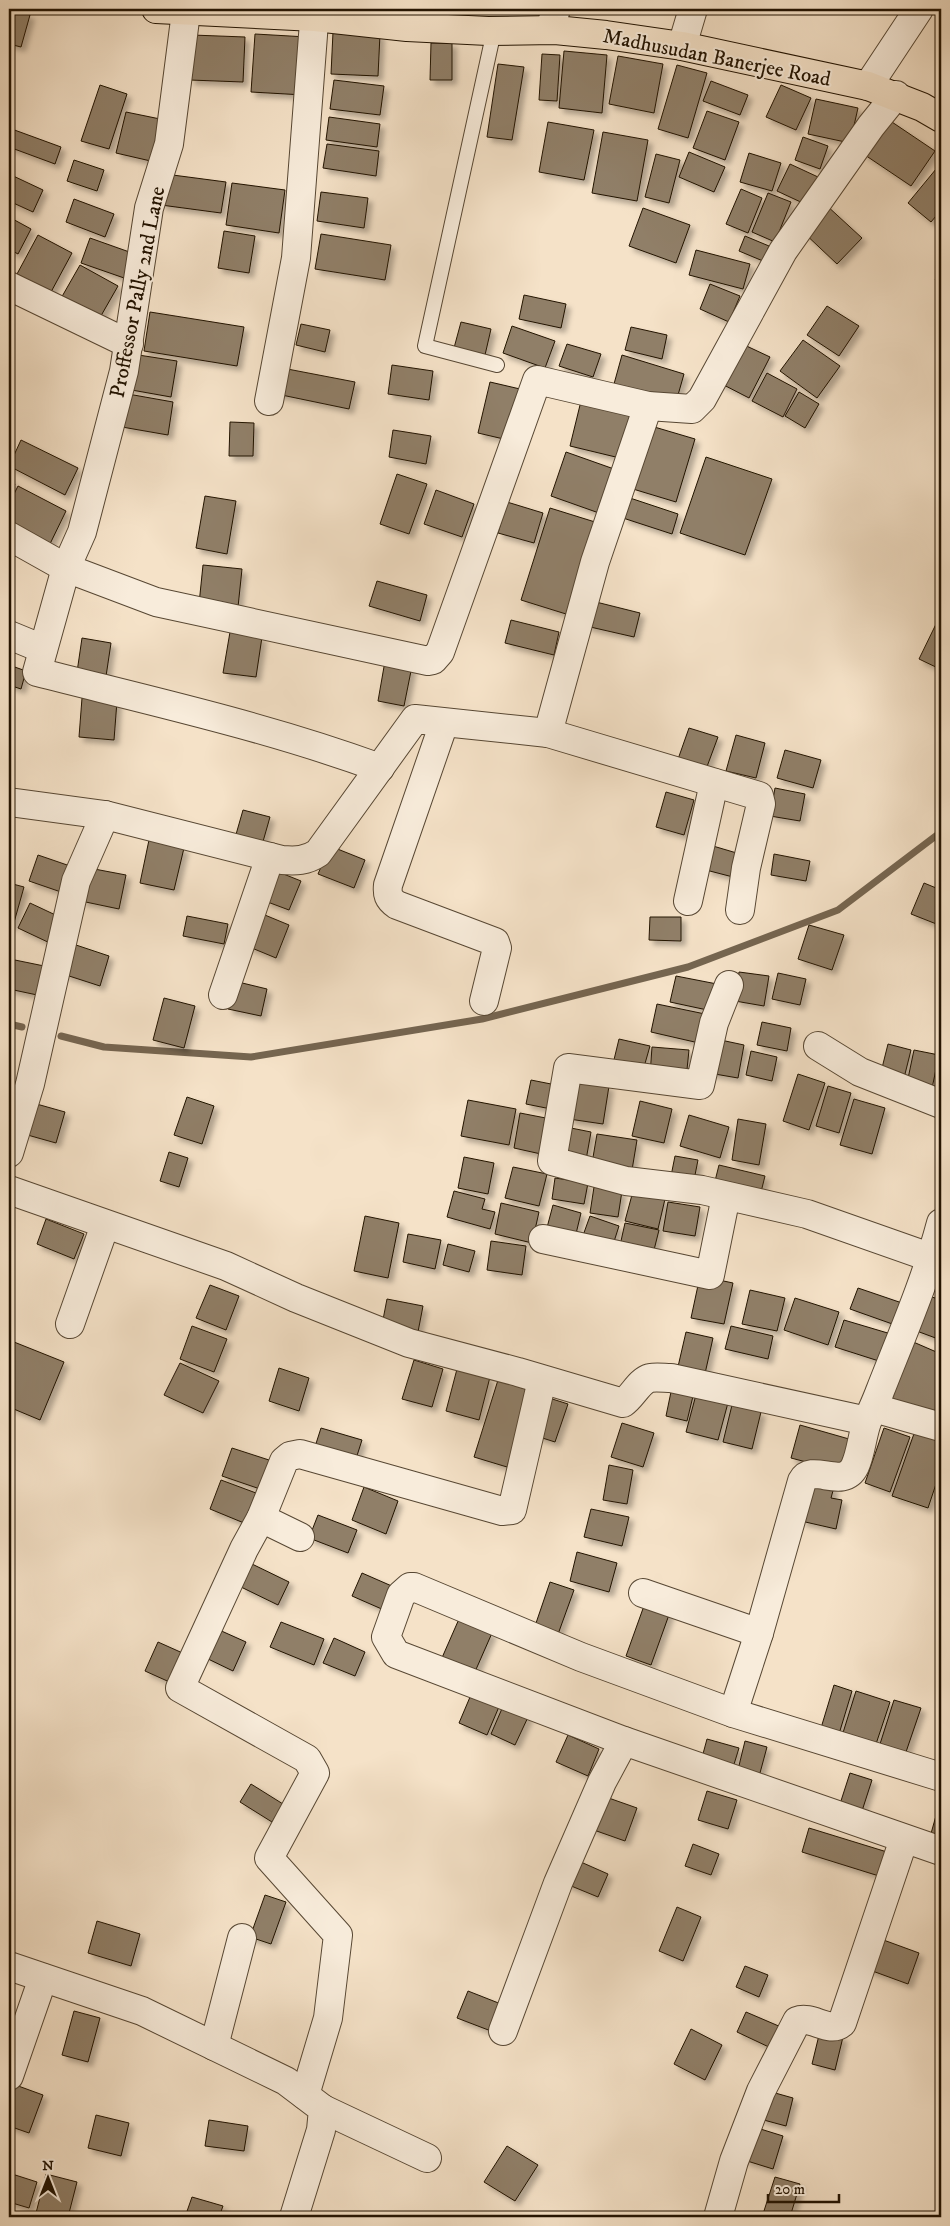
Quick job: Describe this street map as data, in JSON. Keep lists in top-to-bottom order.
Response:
{
  "streets": {
    "main road": ["Madhusudan Banerjee Road"],
    "street": ["Proffessor Pally 2nd Lane"]
  },
  "crossings": [
    ["Madhusudan Banerjee Road", "Proffessor Pally 2nd Lane"]
  ],
  "scale_bar": "20 m",
  "north": "top"
}
